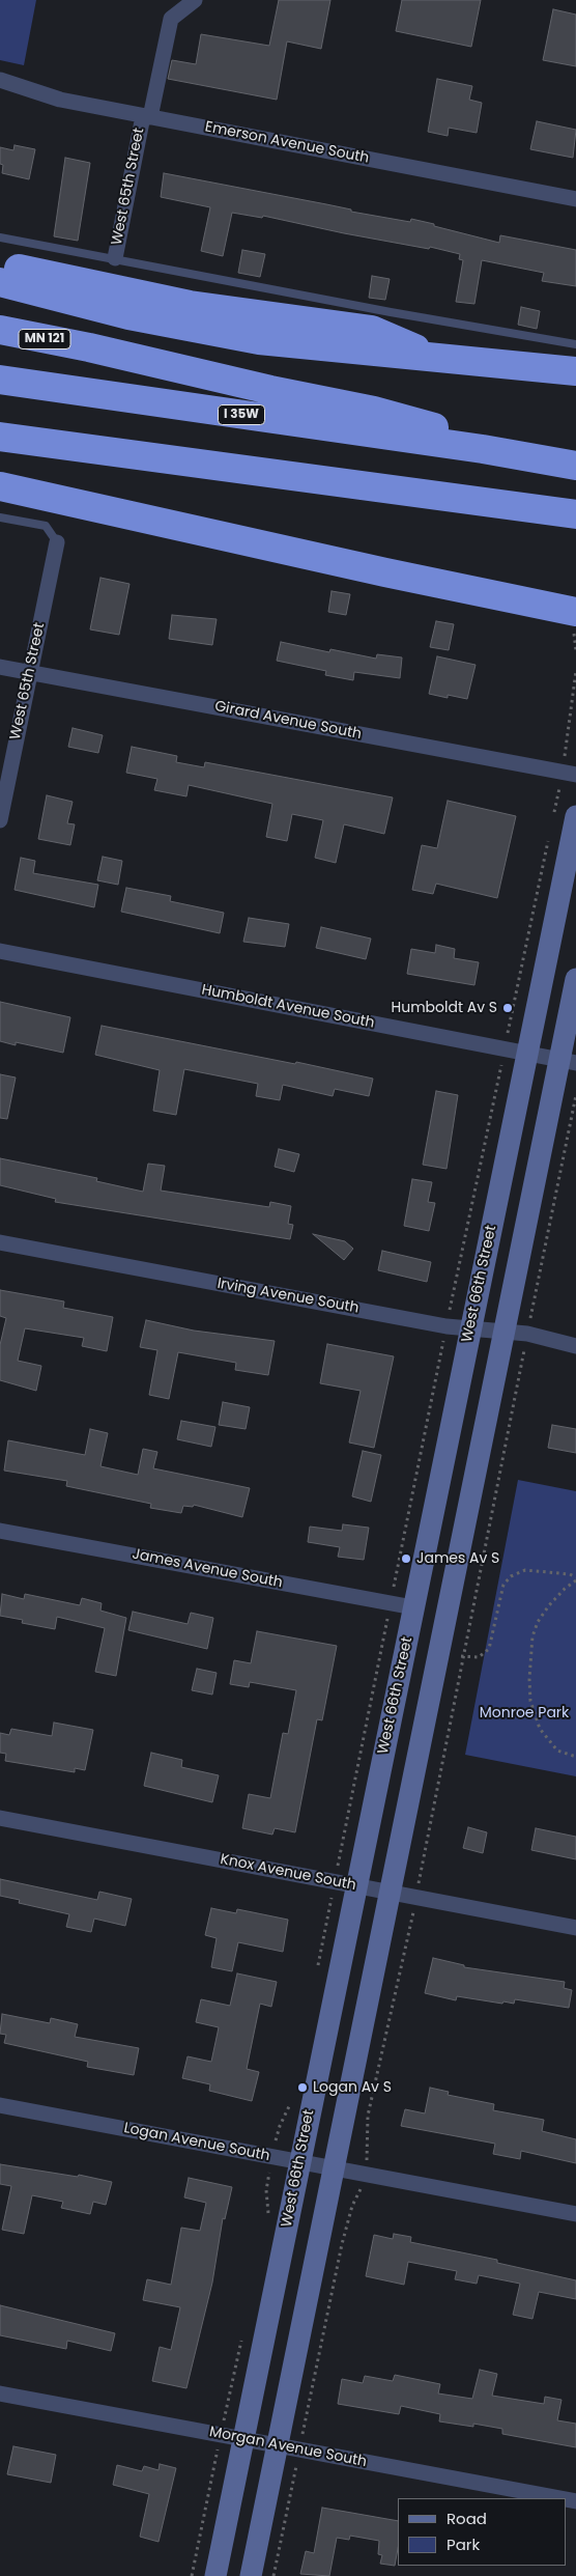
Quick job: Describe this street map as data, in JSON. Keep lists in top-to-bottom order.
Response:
{
  "streets": {
    "highway": ["MN 121", "I 35W"],
    "main road": ["West 66th Street"],
    "street": [
      "Emerson Avenue South",
      "West 65th Street",
      "Girard Avenue South",
      "Humboldt Avenue South",
      "Irving Avenue South",
      "James Avenue South",
      "Knox Avenue South",
      "Logan Avenue South",
      "Morgan Avenue South"
    ]
  },
  "crossings": [
    ["Emerson Avenue South", "West 65th Street"],
    ["West 65th Street", "Girard Avenue South"],
    ["MN 121", "I 35W"],
    ["Humboldt Avenue South", "West 66th Street"],
    ["West 66th Street", "Irving Avenue South"],
    ["West 66th Street", "James Avenue South"],
    ["West 66th Street", "Knox Avenue South"],
    ["West 66th Street", "Logan Avenue South"],
    ["West 66th Street", "Morgan Avenue South"]
  ],
  "parks": ["Monroe Park"],
  "places": ["Humboldt Av S", "James Av S", "Logan Av S"],
  "legend": ["Road", "Park"]
}
